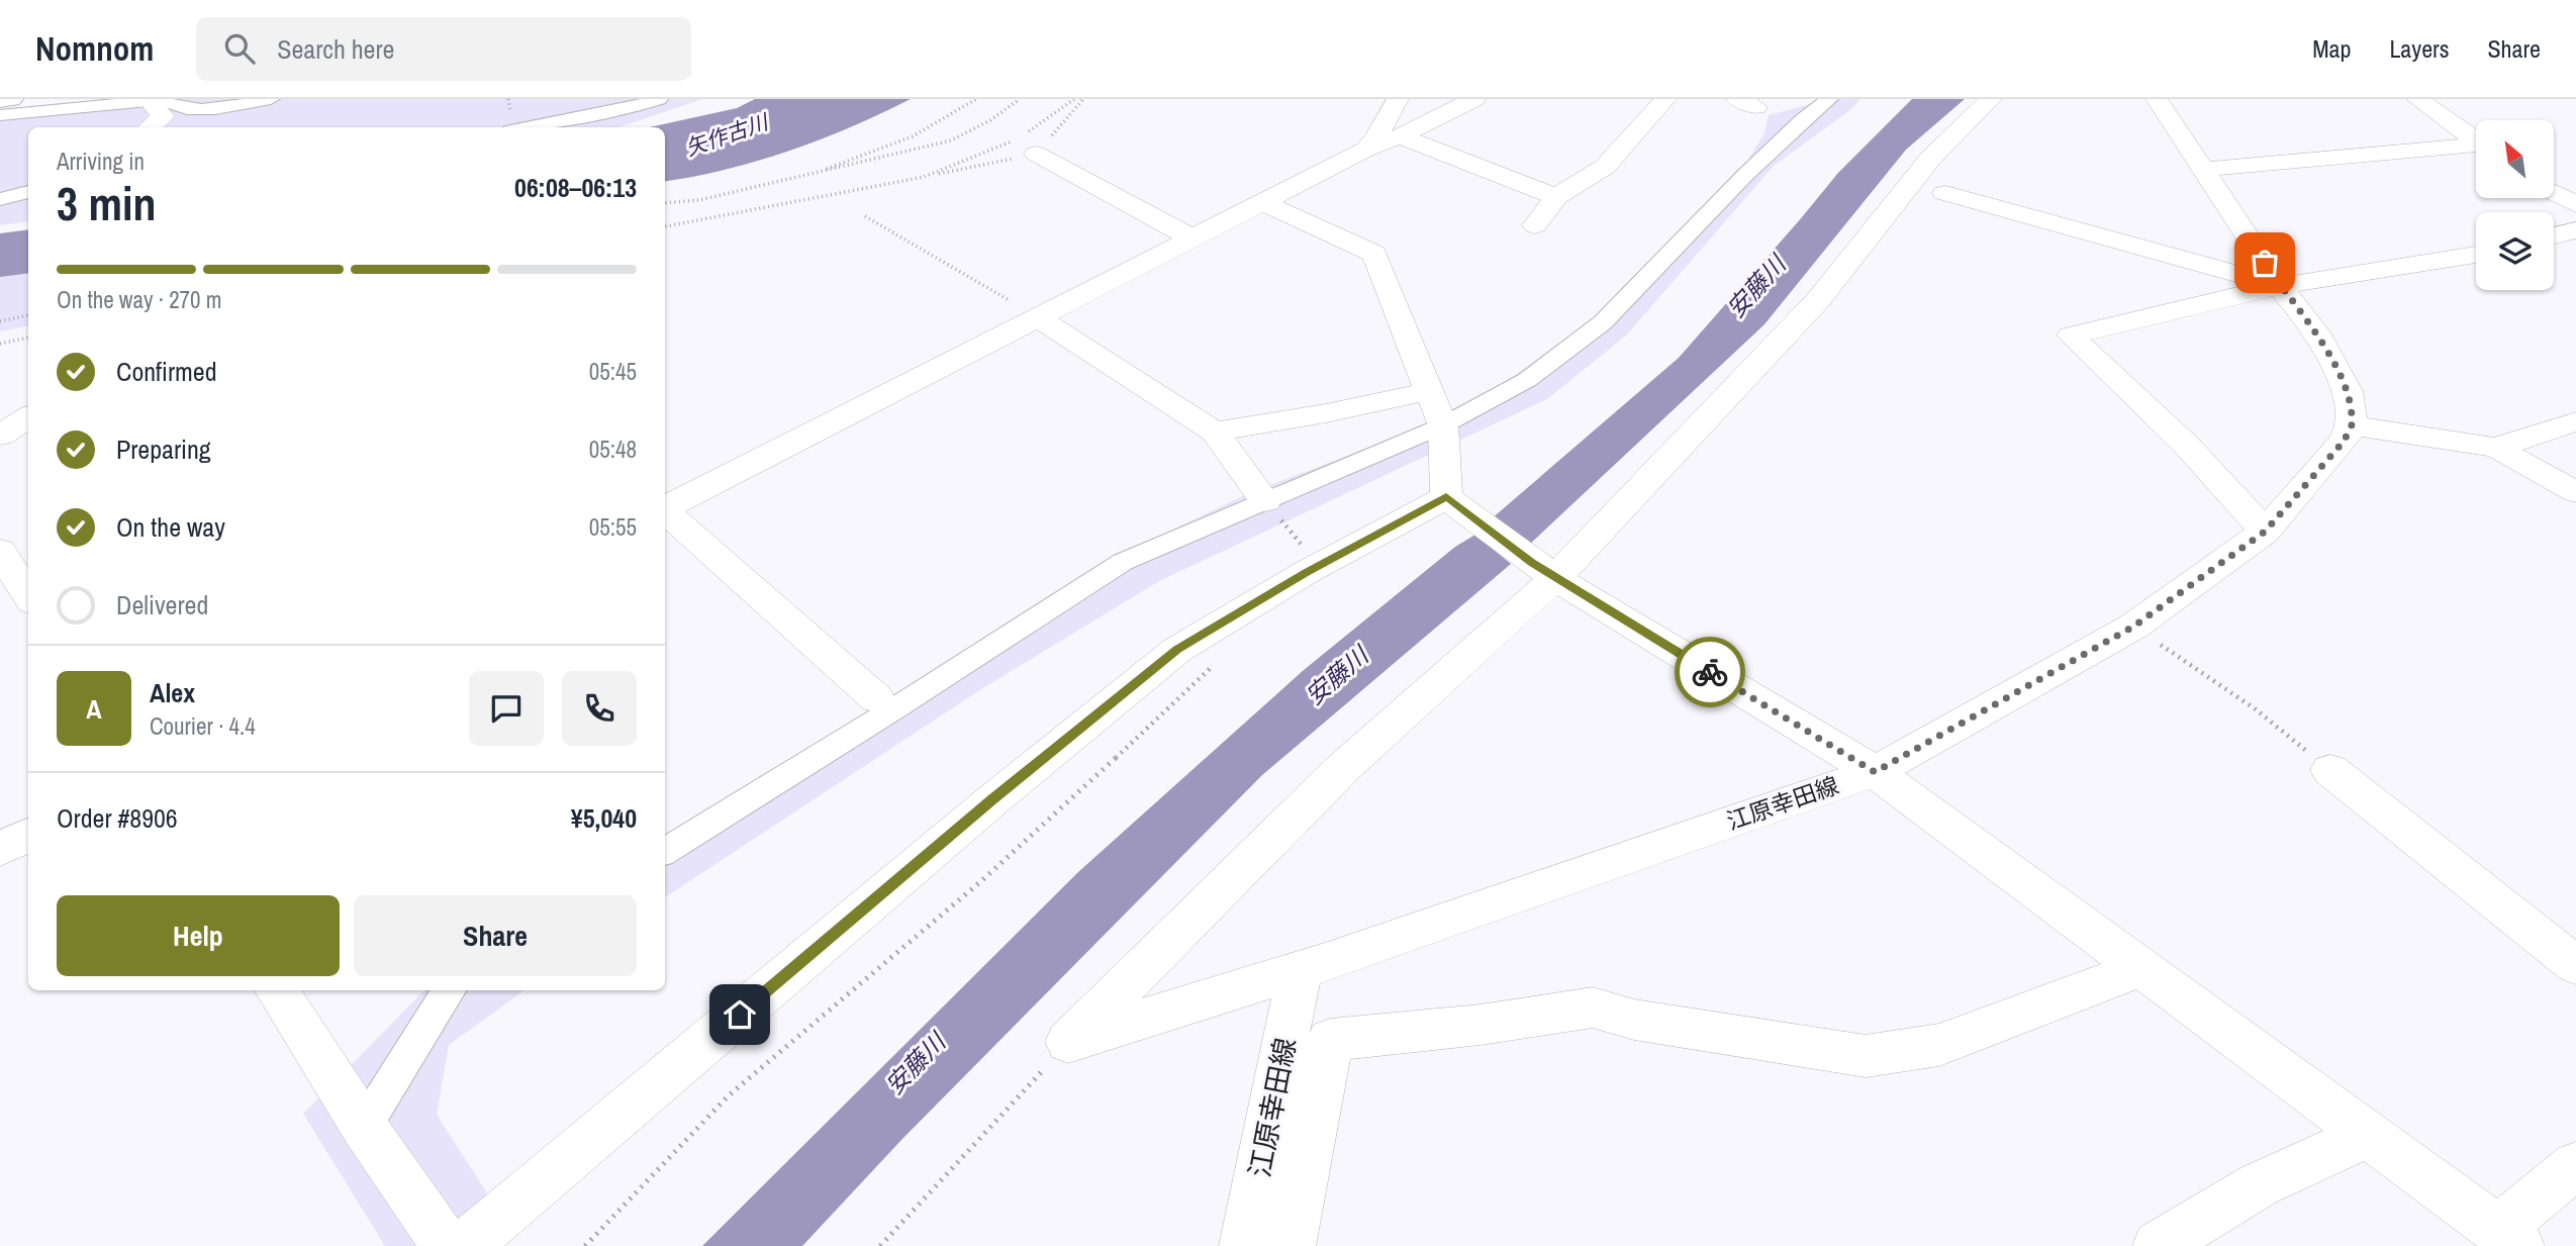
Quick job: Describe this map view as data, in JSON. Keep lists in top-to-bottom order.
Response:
{
  "streets": {
    "street": ["江原幸田線"]
  },
  "water": ["矢作古川", "安藤川"],
  "north": "top left",
  "page": {
    "header": "Nomnom",
    "search": "Search here",
    "nav": ["Map", "Layers", "Share"],
    "heading": ["3 min", "Arriving in", "06:08–06:13"],
    "panel": [
      "Alex",
      "Courier · 4.4",
      "Order #8906",
      "¥5,040"
    ],
    "bar": "On the way · 270 m",
    "list": [
      ["Confirmed", "05:45"],
      ["Preparing", "05:48"],
      ["On the way", "05:55"],
      "Delivered"
    ],
    "round": "A",
    "buttons": ["Help", "Share"]
  }
}
